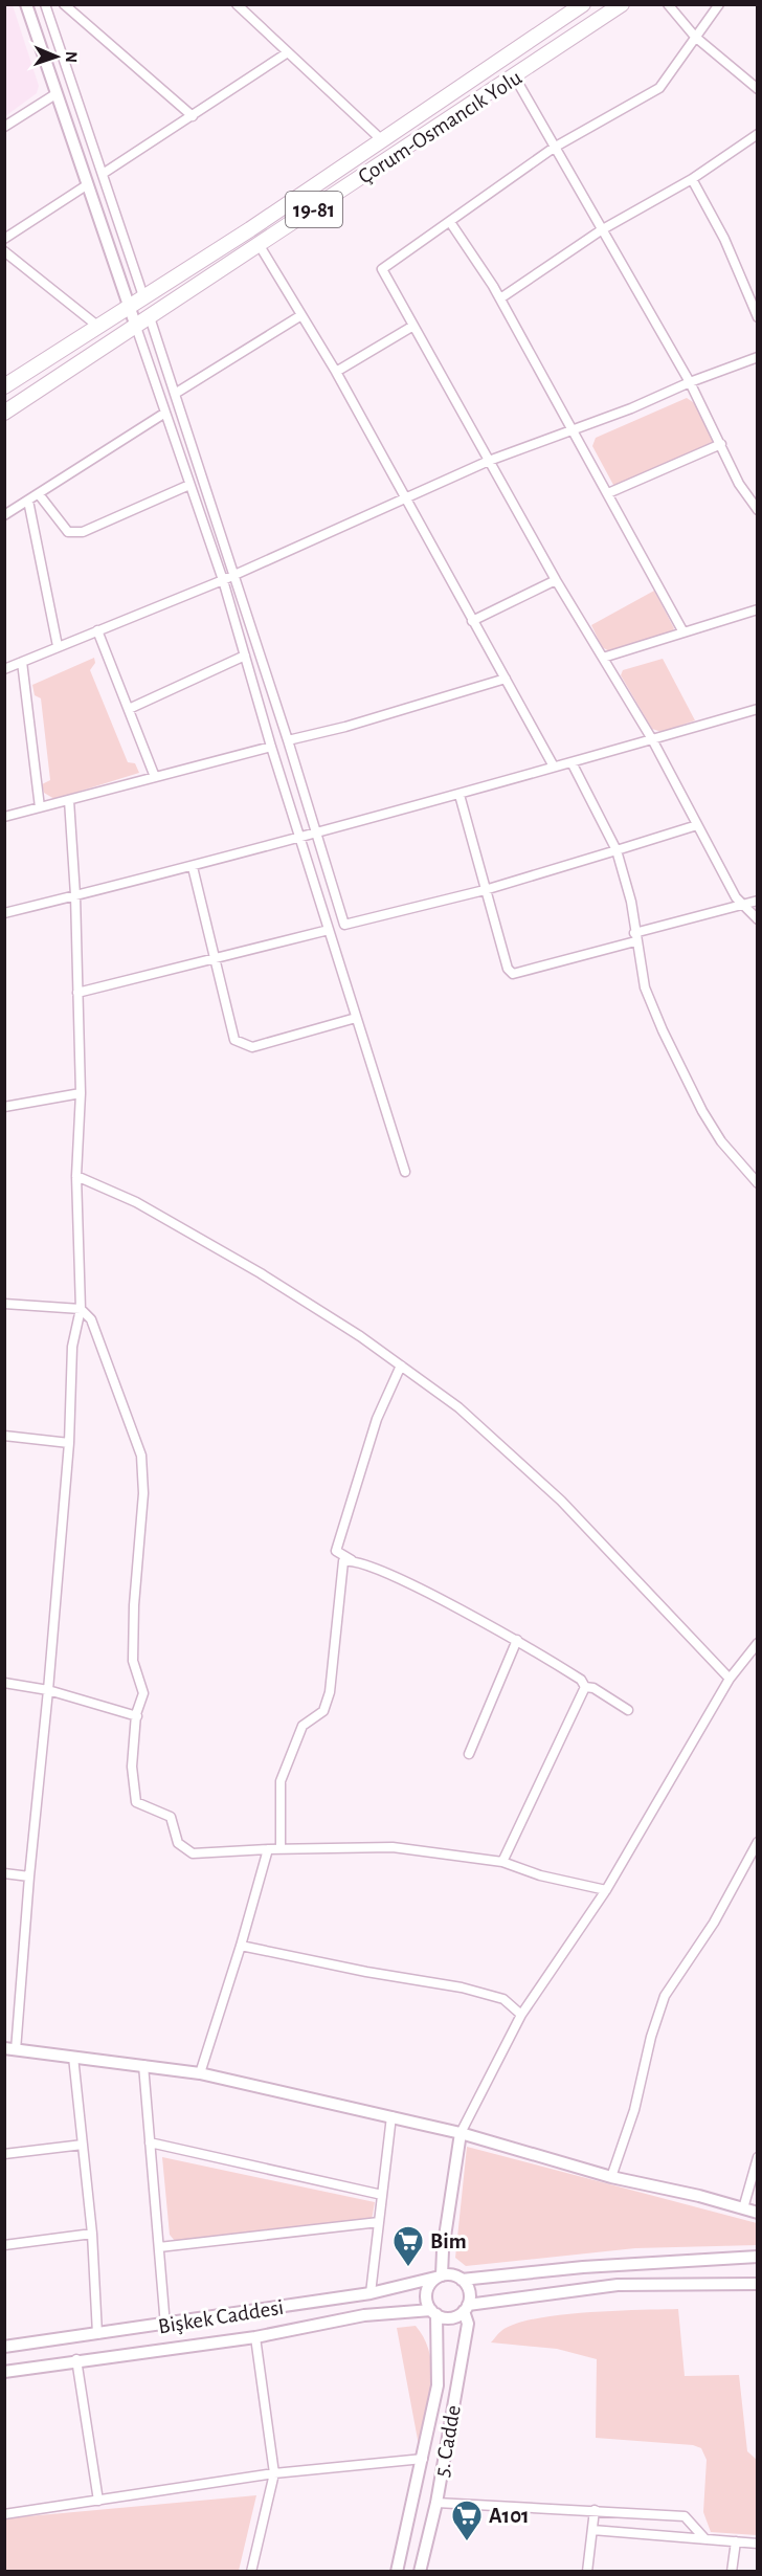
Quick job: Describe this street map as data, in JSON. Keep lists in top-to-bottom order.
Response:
{
  "streets": {
    "highway": ["Çorum-Osmancık Yolu", "19-81"],
    "street": ["Bişkek Caddesi", "5. Cadde"]
  },
  "crossings": [
    ["Bişkek Caddesi", "5. Cadde"]
  ],
  "places": {
    "supermarket": ["Bim", "A101"]
  },
  "north": "right"
}
